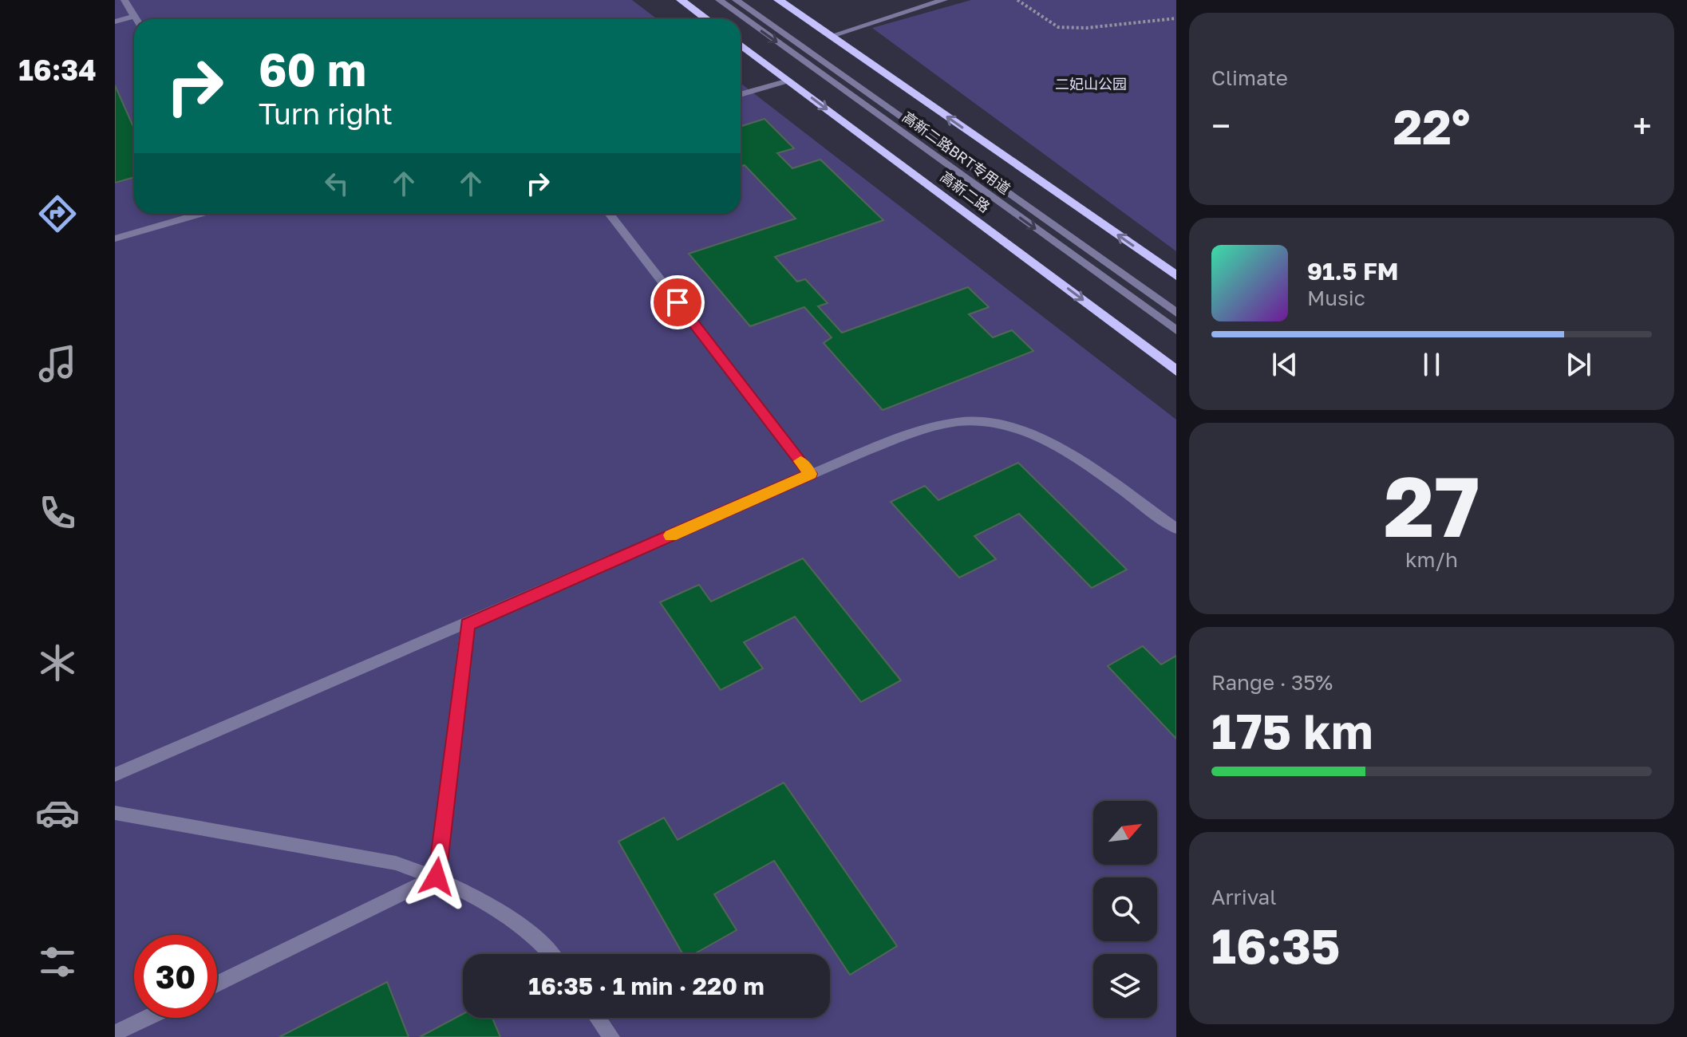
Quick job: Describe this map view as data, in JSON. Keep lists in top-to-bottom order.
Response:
{
  "streets": {
    "main road": ["高新二路"],
    "street": ["高新二路BRT专用道"]
  },
  "parks": ["二妃山公园"],
  "north": "top right",
  "page": {
    "tabs": "16:34",
    "tile": [
      "Climate",
      ["27", "km/h"],
      ["Range · 35%", "175 km"],
      ["Arrival", "16:35"]
    ],
    "turn": ["60 m", "Turn right"],
    "heat": ["−", "22°", "+"],
    "song": ["91.5 FM", "Music"],
    "limit": "30",
    "trip": "16:35 · 1 min · 220 m"
  }
}
